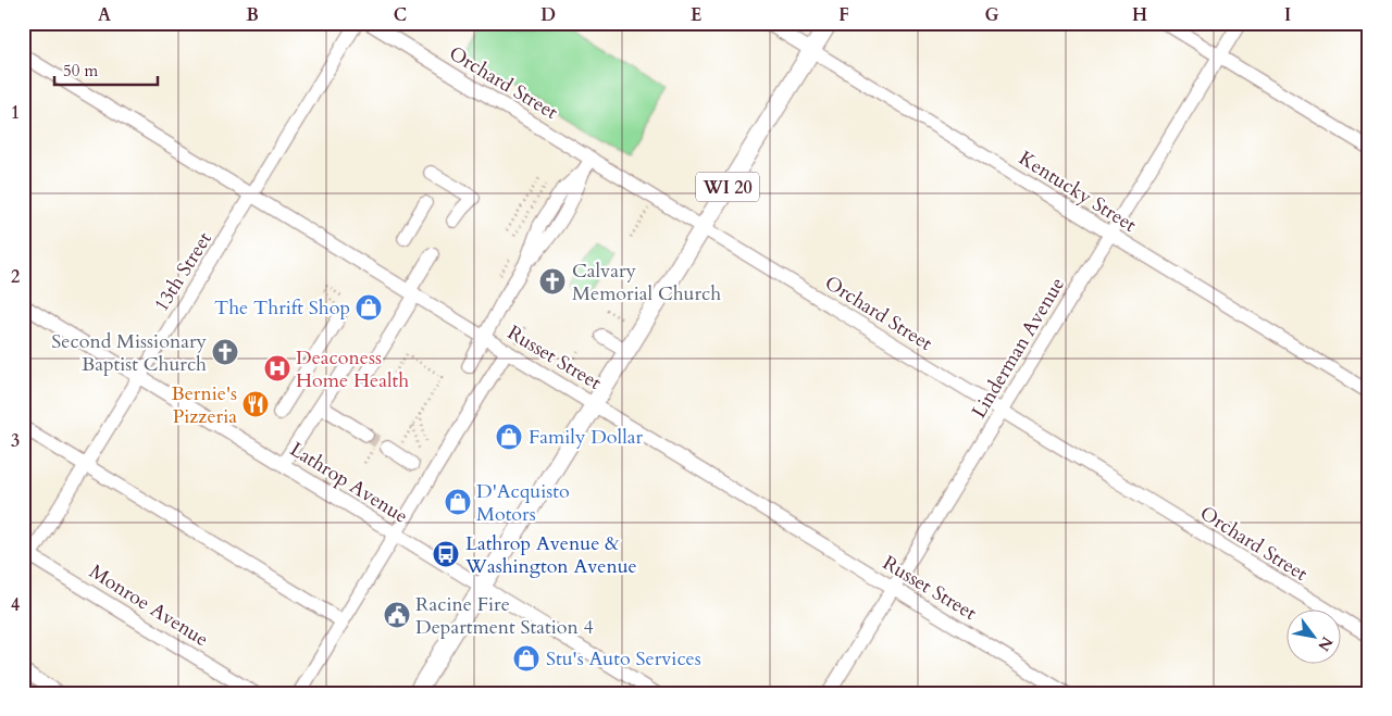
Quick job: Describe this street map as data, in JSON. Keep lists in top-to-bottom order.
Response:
{
  "streets": {
    "main road": ["WI 20"],
    "street": [
      "Orchard Street",
      "Kentucky Street",
      "13th Street",
      "Linderman Avenue",
      "Russet Street",
      "Lathrop Avenue",
      "Monroe Avenue"
    ]
  },
  "crossings": [
    ["Orchard Street", "WI 20"],
    ["Orchard Street", "Linderman Avenue"],
    ["WI 20", "Kentucky Street"],
    ["WI 20", "Russet Street"],
    ["WI 20", "Lathrop Avenue"],
    ["Kentucky Street", "Linderman Avenue"],
    ["13th Street", "Russet Street"],
    ["13th Street", "Lathrop Avenue"],
    ["13th Street", "Monroe Avenue"],
    ["Linderman Avenue", "Russet Street"]
  ],
  "places": {
    "church": ["Calvary Memorial Church", "Second Missionary Baptist Church"],
    "shop": [
      "The Thrift Shop",
      "Family Dollar",
      "D'Acquisto Motors",
      "Stu's Auto Services"
    ],
    "hospital": ["Deaconess Home Health"],
    "restaurant": ["Bernie's Pizzeria"],
    "bus stop": ["Lathrop Avenue & Washington Avenue"],
    "public building": ["Racine Fire Department Station 4"]
  },
  "scale_bar": "50 m",
  "north": "bottom right",
  "grid": {
    "columns": [
      "A",
      "B",
      "C",
      "D",
      "E",
      "F",
      "G",
      "H",
      "I"
    ],
    "rows": [
      "1",
      "2",
      "3",
      "4"
    ]
  }
}
